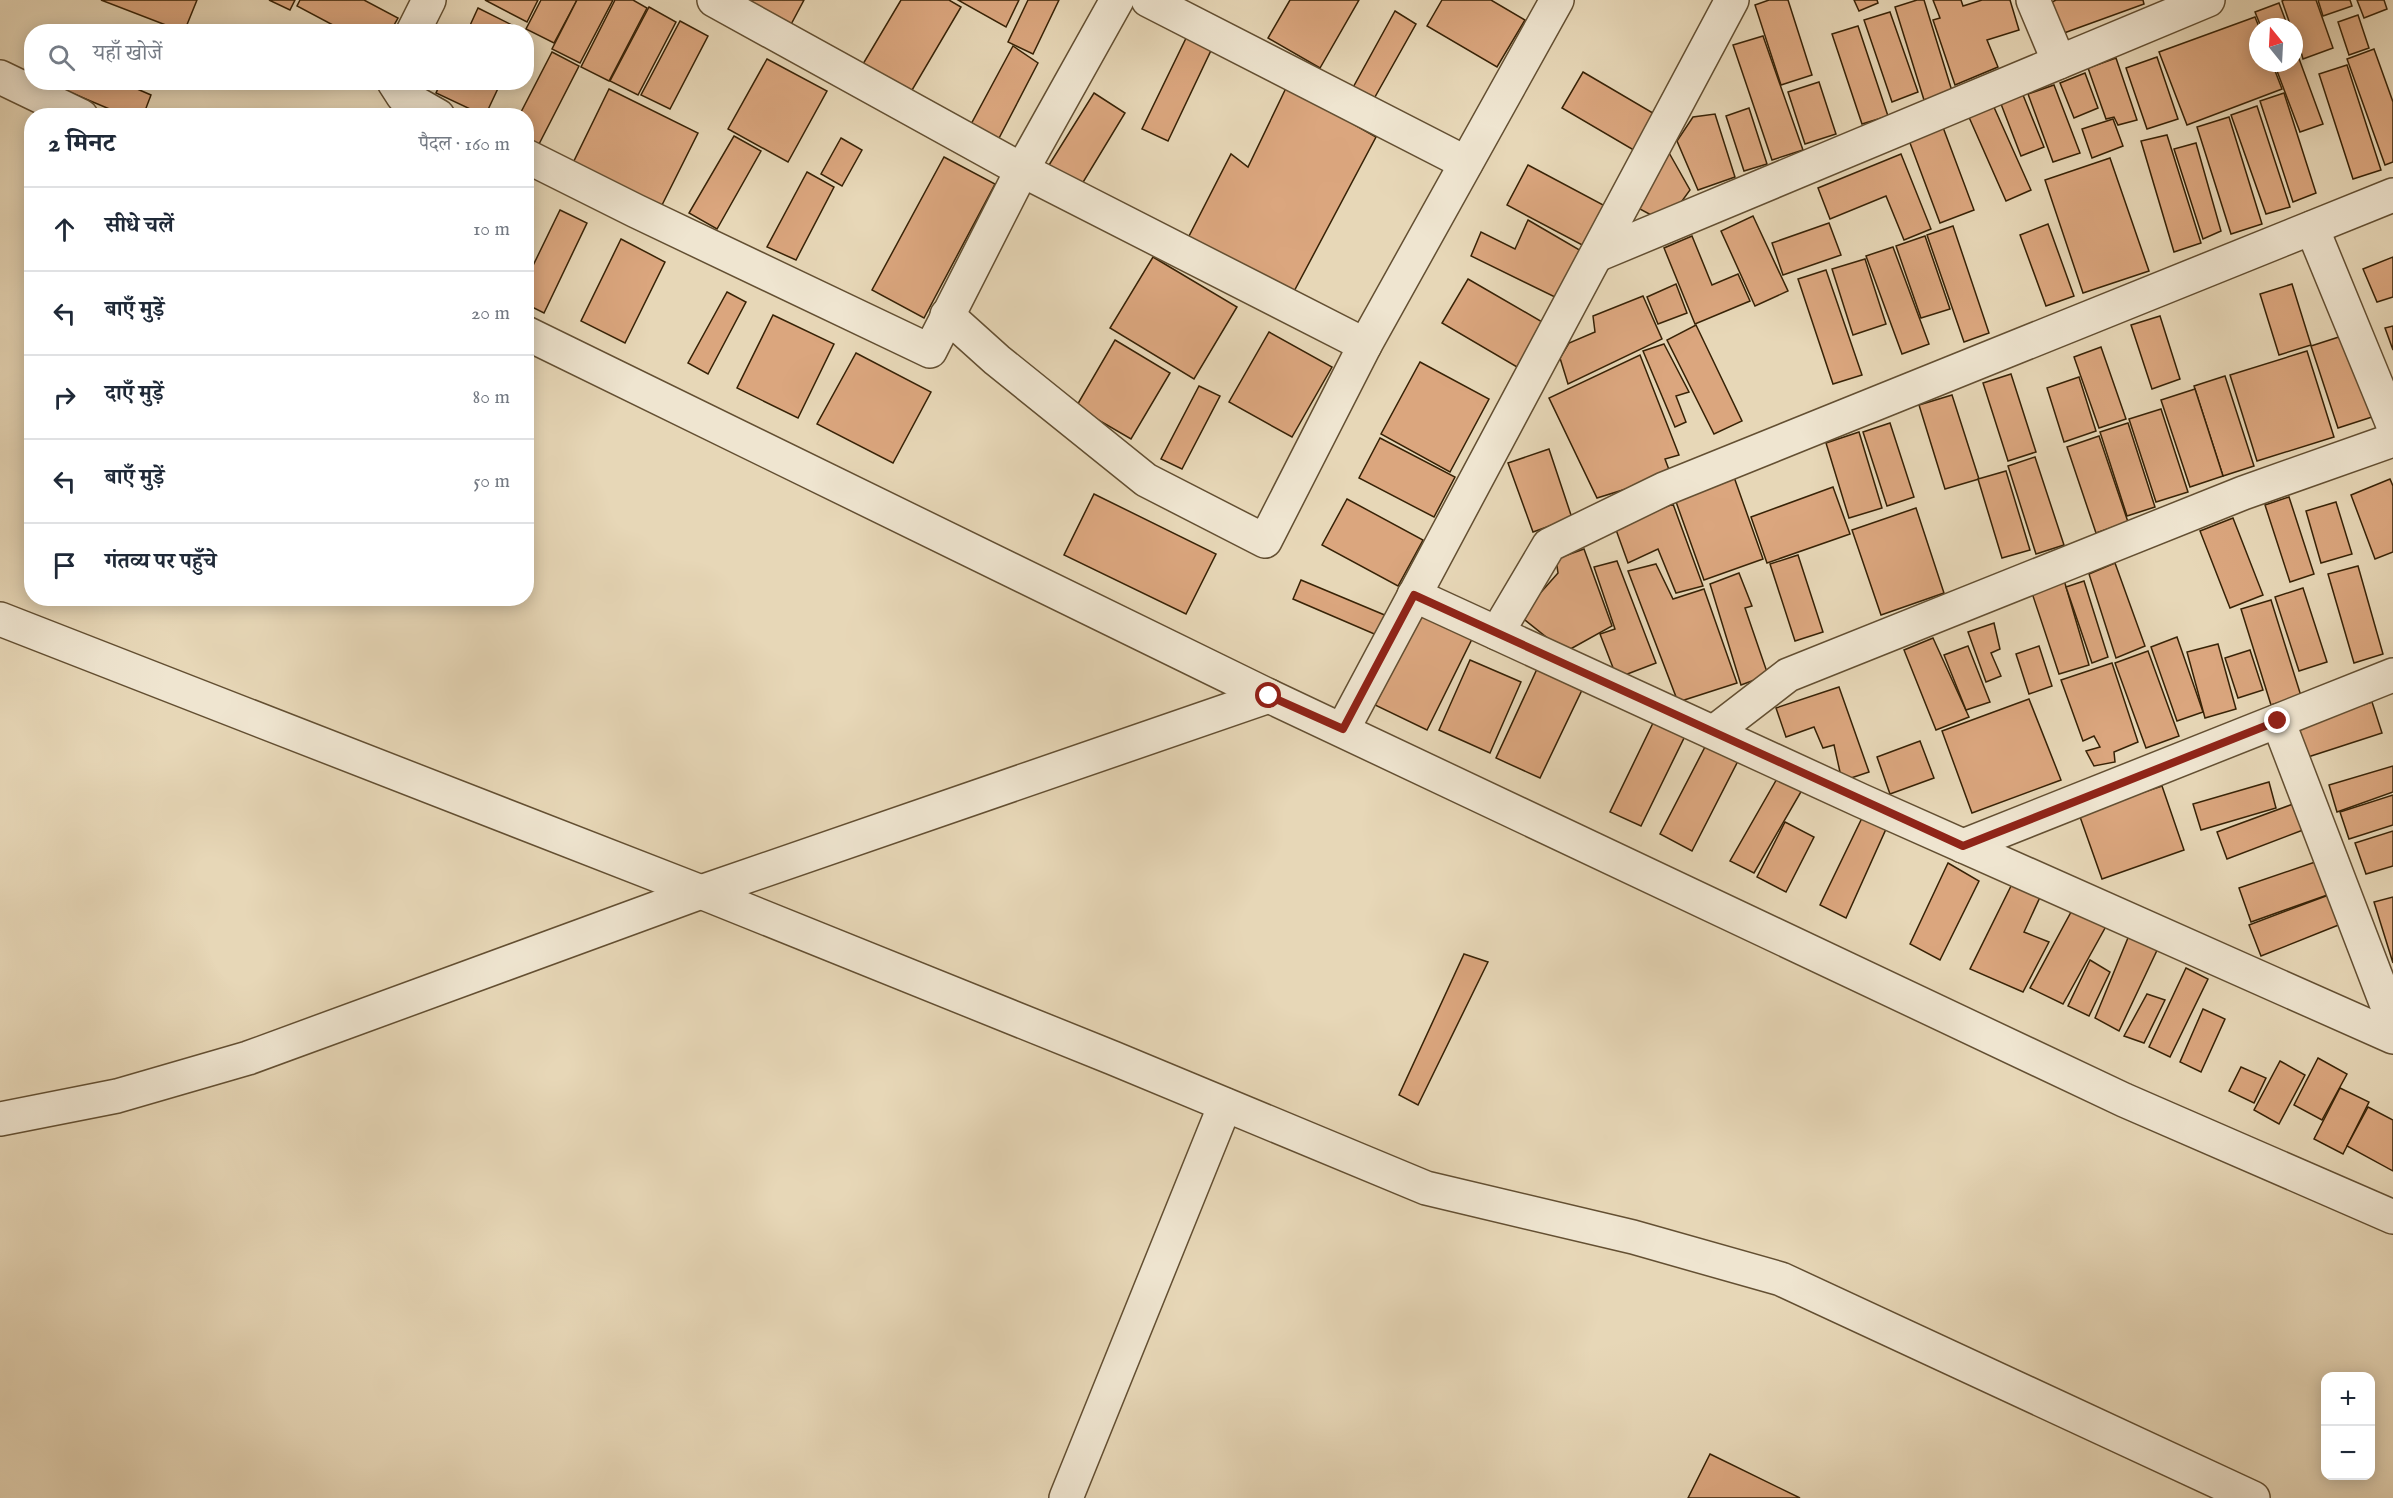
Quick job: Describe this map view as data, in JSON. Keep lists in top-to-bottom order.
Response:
{
  "north": "top",
  "page": {
    "search": "यहाँ खोजें",
    "heading": ["2 मिनट", "पैदल · 160 m"],
    "list": [
      ["सीधे चलें", "10 m"],
      ["बाएँ मुड़ें", "20 m"],
      ["दाएँ मुड़ें", "80 m"],
      ["बाएँ मुड़ें", "50 m"],
      "गंतव्य पर पहुँचे"
    ],
    "map_buttons": ["+", "−"]
  }
}
